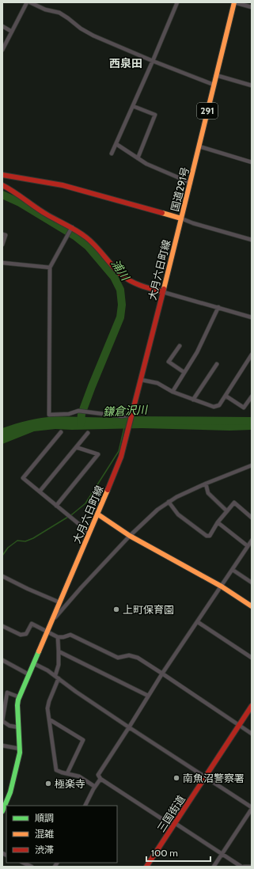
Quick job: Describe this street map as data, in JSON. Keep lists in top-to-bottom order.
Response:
{
  "streets": {
    "main road": [
      "291",
      "国道291号",
      "大月六日町線",
      "三国街道"
    ]
  },
  "crossings": [
    ["国道291号", "大月六日町線"]
  ],
  "districts": ["西泉田"],
  "water": ["浦川", "鎌倉沢川"],
  "places": ["上町保育園", "南魚沼警察署", "極楽寺"],
  "legend": ["順調", "混雑", "渋滞"],
  "scale_bar": "100 m"
}
